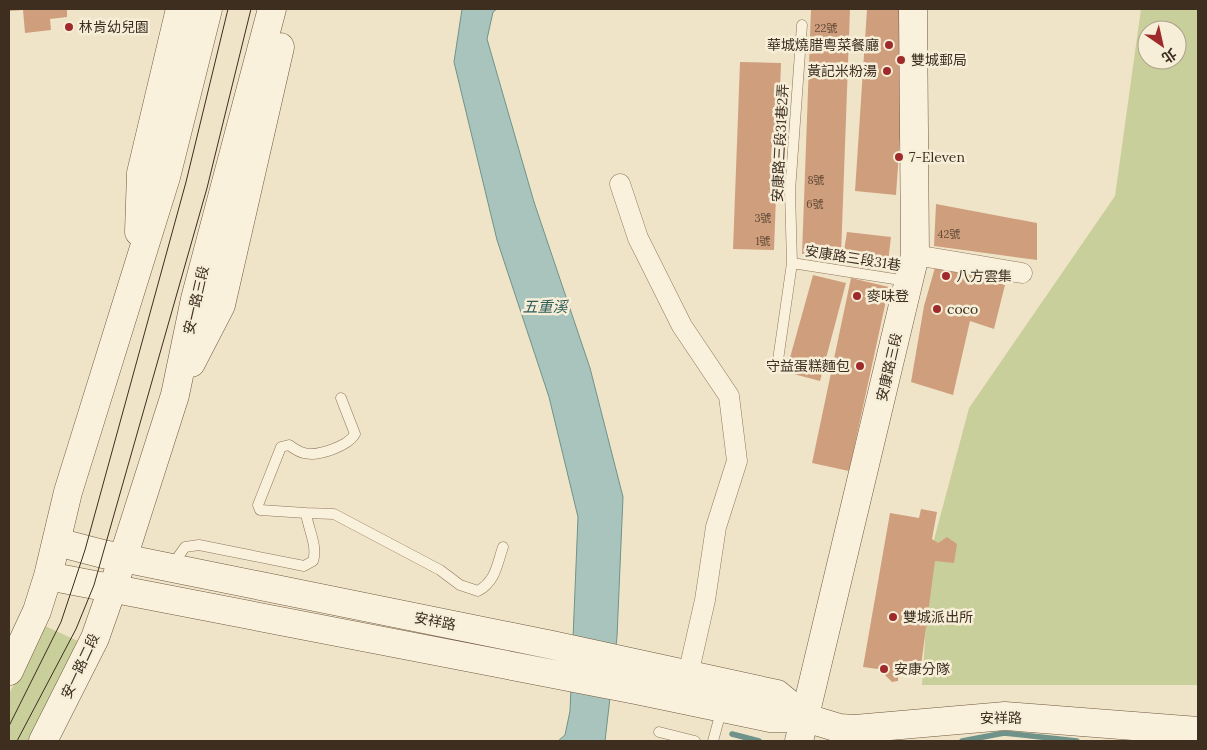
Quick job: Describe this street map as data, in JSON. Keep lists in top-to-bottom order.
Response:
{
  "streets": {
    "street": [
      "安一路三段",
      "安康路三段",
      "安祥路",
      "安一路二段"
    ],
    "lane": ["安康路三段31巷2弄", "安康路三段31巷"]
  },
  "crossings": [
    ["安康路三段31巷2弄", "安康路三段31巷"],
    ["安康路三段31巷", "安康路三段"],
    ["安一路三段", "安祥路"],
    ["安一路三段", "安一路二段"],
    ["安康路三段", "安祥路"],
    ["安祥路", "安一路二段"]
  ],
  "water": ["五重溪"],
  "places": [
    "林肯幼兒園",
    "華城燒腊粵菜餐廳",
    "雙城郵局",
    "黃記米粉湯",
    "7-Eleven",
    "八方雲集",
    "麥味登",
    "coco",
    "守益蛋糕麵包",
    "雙城派出所",
    "安康分隊"
  ],
  "house_numbers": [
    "22號",
    "8號",
    "6號",
    "3號",
    "42號",
    "1號"
  ],
  "north": "bottom right"
}
